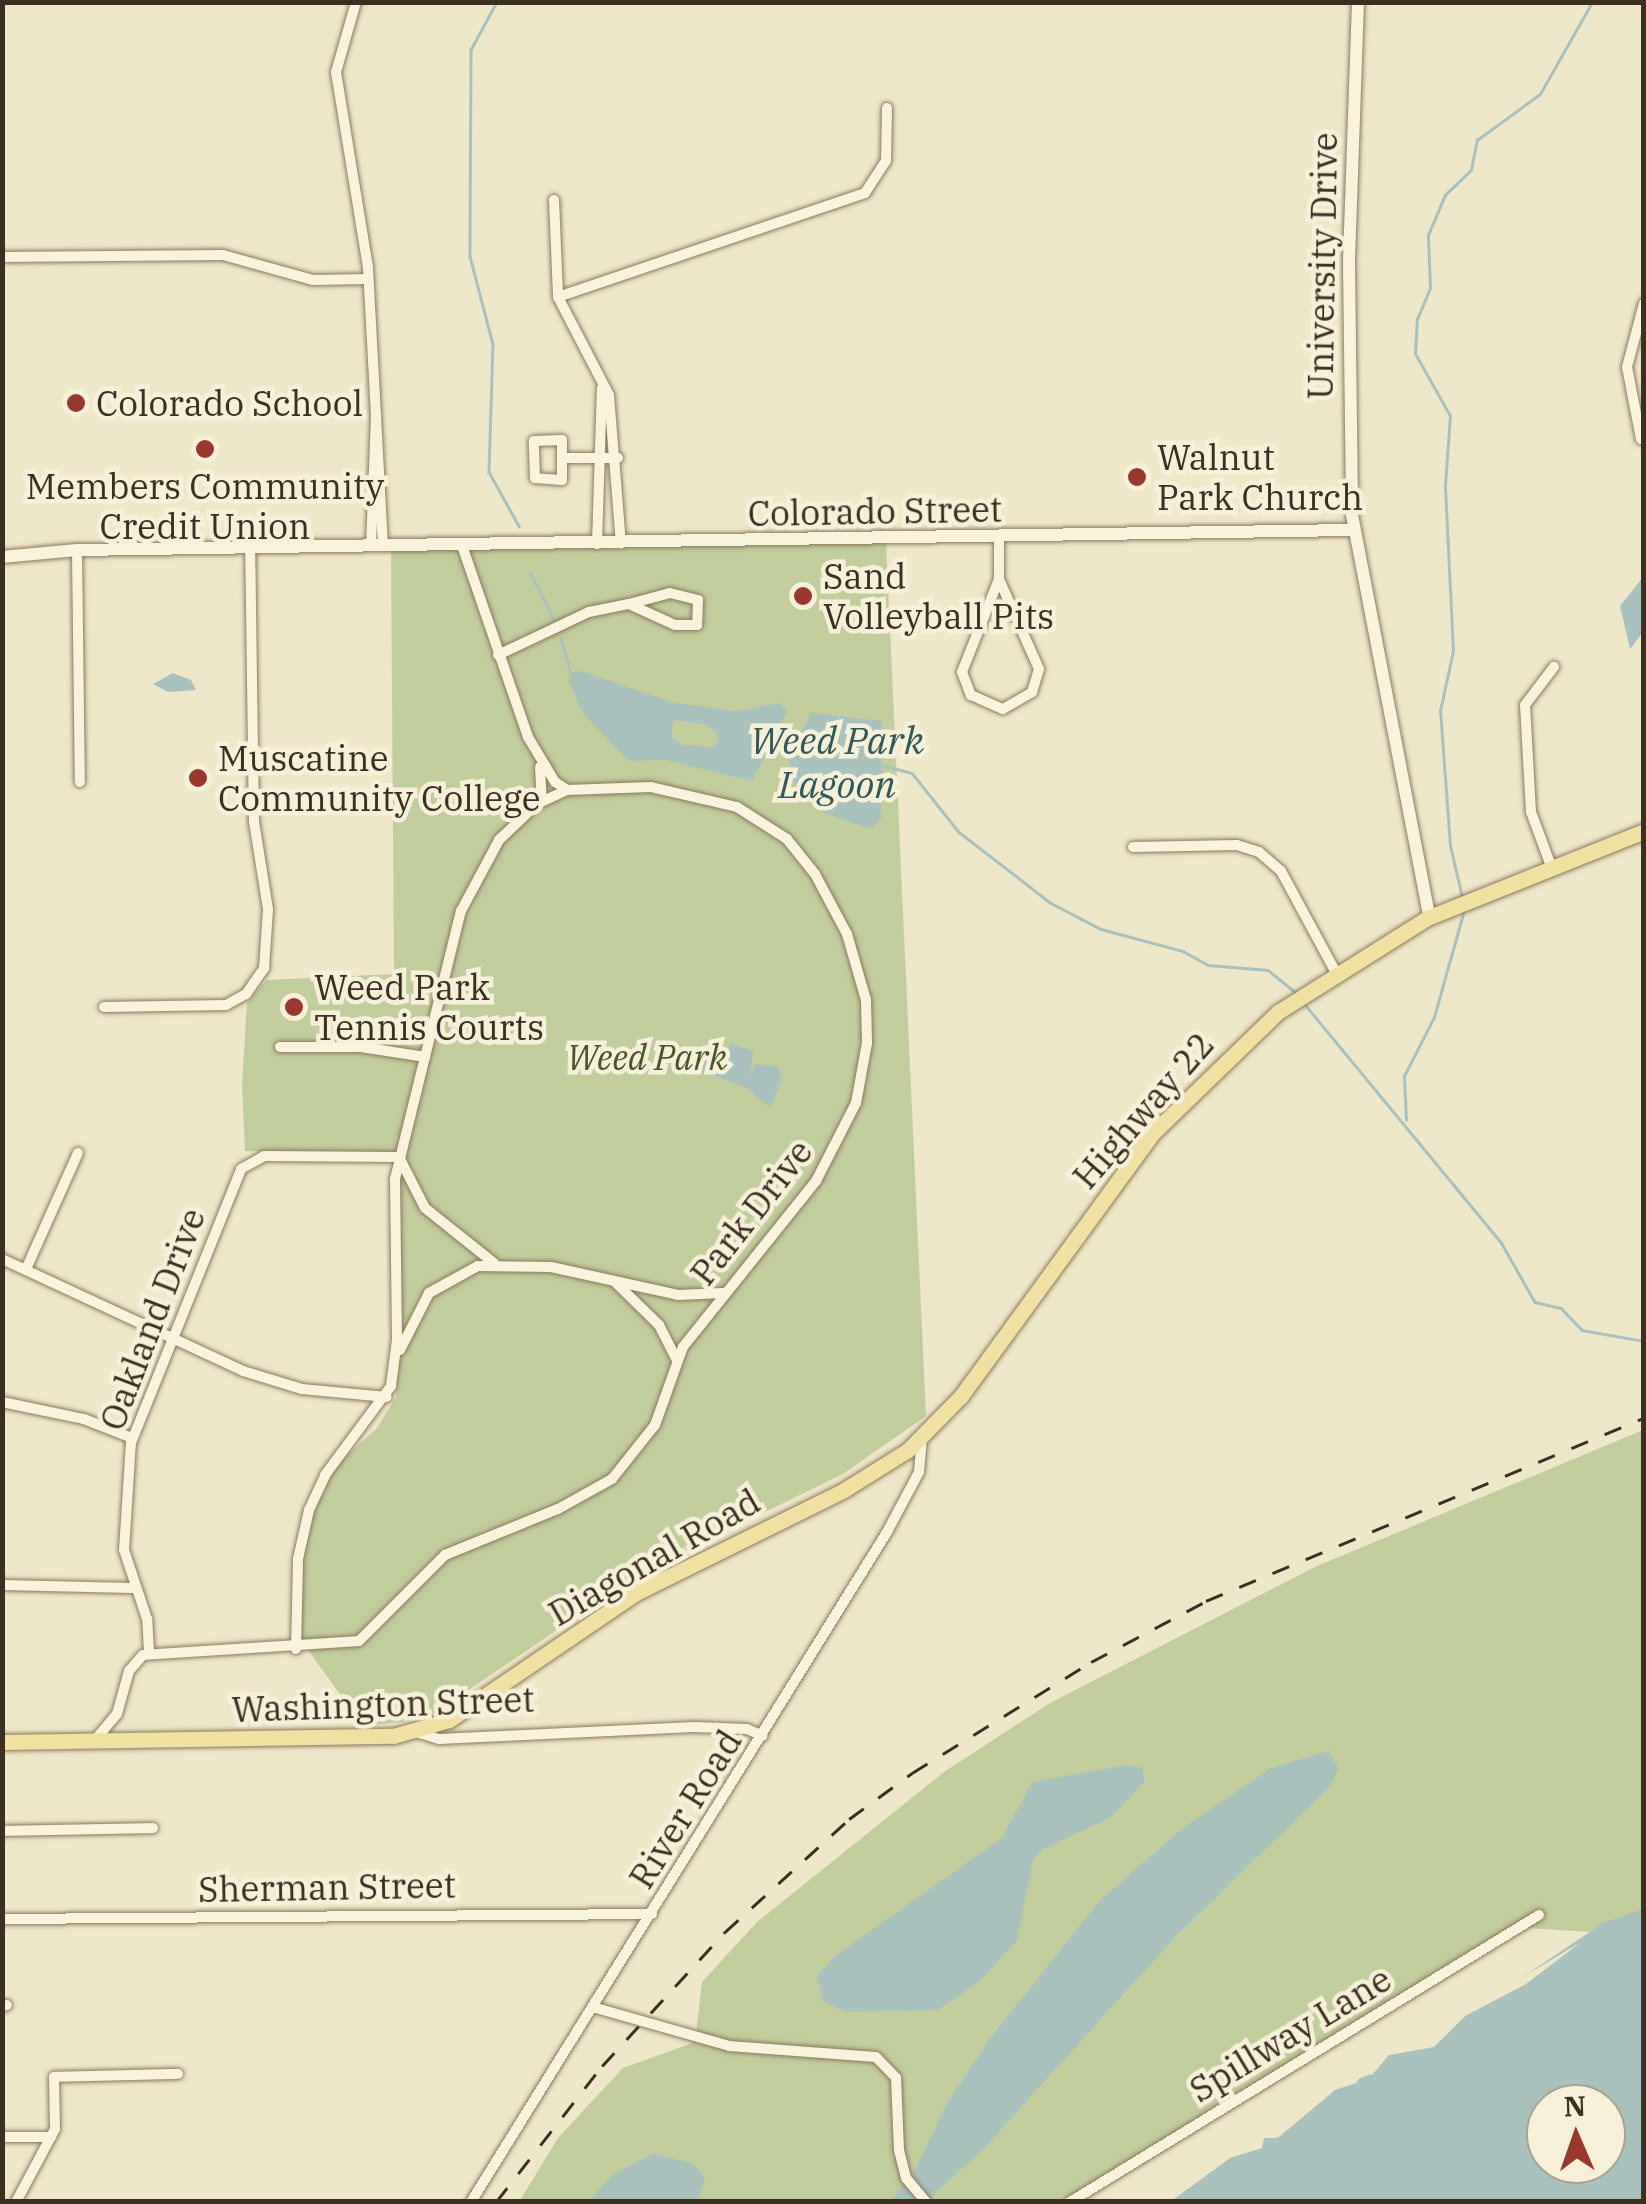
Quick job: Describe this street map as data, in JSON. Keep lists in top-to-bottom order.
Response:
{
  "streets": {
    "main road": ["Highway 22", "Diagonal Road", "Washington Street"],
    "street": [
      "University Drive",
      "Colorado Street",
      "Park Drive",
      "Oakland Drive",
      "River Road",
      "Sherman Street",
      "Spillway Lane"
    ]
  },
  "crossings": [
    ["University Drive", "Colorado Street"],
    ["Highway 22", "Diagonal Road"],
    ["Highway 22", "River Road"],
    ["Park Drive", "Oakland Drive"],
    ["Diagonal Road", "Washington Street"],
    ["Diagonal Road", "River Road"],
    ["Washington Street", "River Road"],
    ["River Road", "Sherman Street"]
  ],
  "water": ["Weed Park Lagoon"],
  "parks": ["Weed Park"],
  "places": [
    "Colorado School",
    "Members Community Credit Union",
    "Walnut Park Church",
    "Sand Volleyball Pits",
    "Muscatine Community College",
    "Weed Park Tennis Courts"
  ],
  "north": "top"
}
